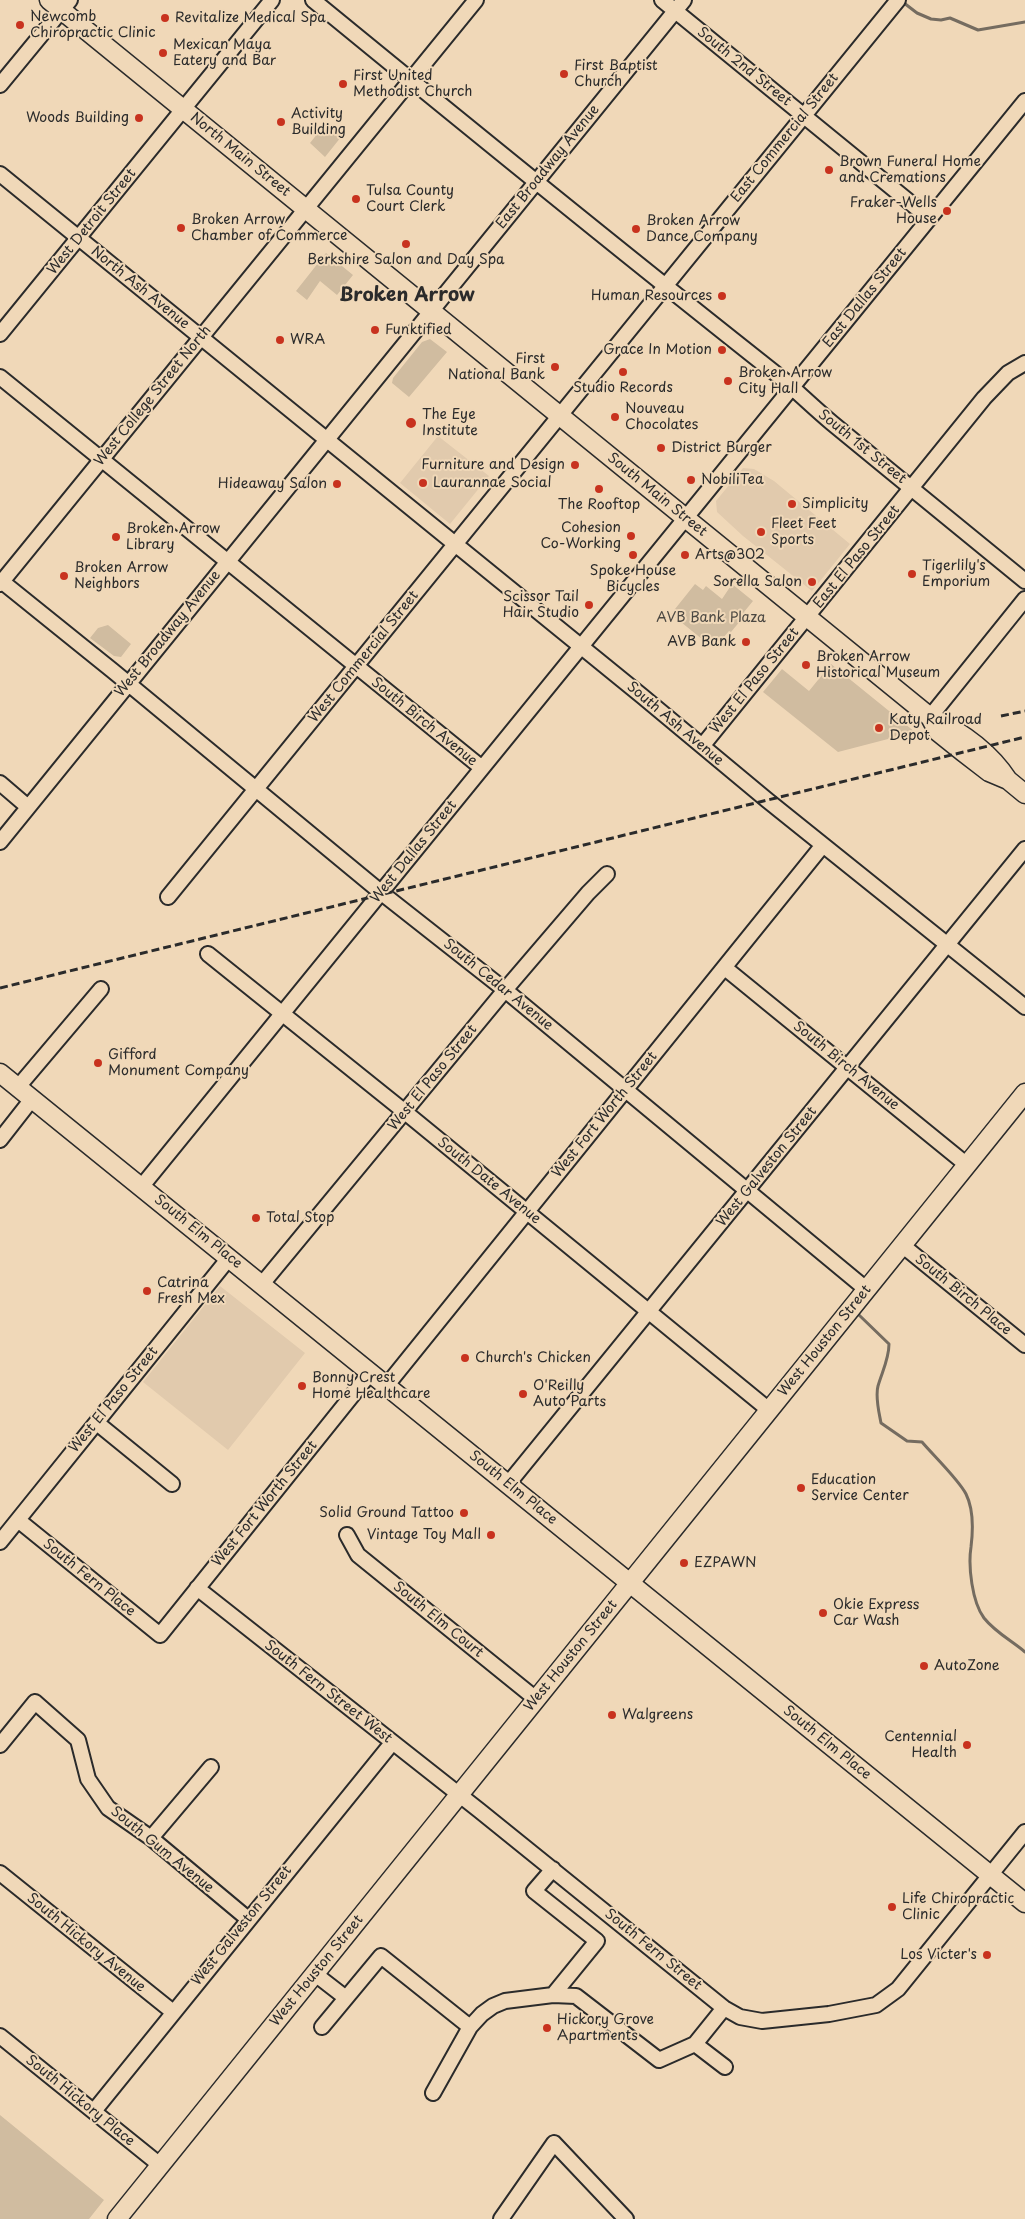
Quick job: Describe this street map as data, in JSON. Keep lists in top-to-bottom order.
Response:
{
  "streets": {
    "main road": [
      "North Main Street",
      "South Main Street",
      "South Elm Place",
      "West Houston Street"
    ],
    "street": [
      "South 2nd Street",
      "East Commercial Street",
      "East Broadway Avenue",
      "West Detroit Street",
      "North Ash Avenue",
      "East Dallas Street",
      "West College Street North",
      "South 1st Street",
      "East El Paso Street",
      "West Broadway Avenue",
      "West Commercial Street",
      "West El Paso Street",
      "South Birch Avenue",
      "South Ash Avenue",
      "West Dallas Street",
      "South Cedar Avenue",
      "West Fort Worth Street",
      "West Galveston Street",
      "South Date Avenue",
      "South Birch Place",
      "South Fern Place",
      "South Elm Court",
      "South Fern Street West",
      "South Gum Avenue",
      "South Hickory Avenue",
      "South Fern Street",
      "South Hickory Place"
    ]
  },
  "crossings": [
    ["South 2nd Street", "East Commercial Street"],
    ["South 2nd Street", "East Broadway Avenue"],
    ["South 2nd Street", "East Dallas Street"],
    ["East Commercial Street", "South 1st Street"],
    ["East Commercial Street", "South Main Street"],
    ["East Commercial Street", "West Commercial Street"],
    ["North Main Street", "East Broadway Avenue"],
    ["North Main Street", "West Detroit Street"],
    ["North Main Street", "West College Street North"],
    ["North Main Street", "South Main Street"],
    ["North Main Street", "West Broadway Avenue"],
    ["East Broadway Avenue", "South 1st Street"],
    ["East Broadway Avenue", "South Main Street"],
    ["East Broadway Avenue", "West Broadway Avenue"],
    ["West Detroit Street", "North Ash Avenue"],
    ["North Ash Avenue", "West College Street North"],
    ["North Ash Avenue", "West Broadway Avenue"],
    ["North Ash Avenue", "South Ash Avenue"],
    ["East Dallas Street", "South 1st Street"],
    ["East Dallas Street", "South Main Street"],
    ["East Dallas Street", "West Dallas Street"],
    ["West College Street North", "South 1st Street"],
    ["West College Street North", "South Birch Avenue"],
    ["West College Street North", "South Cedar Avenue"],
    ["South 1st Street", "East El Paso Street"],
    ["South Main Street", "East El Paso Street"],
    ["South Main Street", "West Broadway Avenue"],
    ["South Main Street", "West Commercial Street"],
    ["South Main Street", "West El Paso Street"],
    ["South Main Street", "West Dallas Street"],
    ["East El Paso Street", "West El Paso Street"],
    ["West Broadway Avenue", "South Birch Avenue"],
    ["West Broadway Avenue", "South Ash Avenue"],
    ["West Broadway Avenue", "South Cedar Avenue"],
    ["West Commercial Street", "South Birch Avenue"],
    ["West Commercial Street", "South Ash Avenue"],
    ["West Commercial Street", "South Cedar Avenue"],
    ["West El Paso Street", "South Ash Avenue"],
    ["West El Paso Street", "South Cedar Avenue"],
    ["West El Paso Street", "South Date Avenue"],
    ["West El Paso Street", "South Elm Place"],
    ["West El Paso Street", "South Fern Place"],
    ["South Birch Avenue", "West Dallas Street"],
    ["South Birch Avenue", "West Fort Worth Street"],
    ["South Birch Avenue", "West Galveston Street"],
    ["South Birch Avenue", "West Houston Street"],
    ["South Ash Avenue", "West Dallas Street"],
    ["South Ash Avenue", "West Fort Worth Street"],
    ["South Ash Avenue", "West Galveston Street"],
    ["West Dallas Street", "South Cedar Avenue"],
    ["West Dallas Street", "South Date Avenue"],
    ["West Dallas Street", "South Elm Place"],
    ["South Cedar Avenue", "West Fort Worth Street"],
    ["South Cedar Avenue", "West Galveston Street"],
    ["South Cedar Avenue", "West Houston Street"],
    ["West Fort Worth Street", "South Date Avenue"],
    ["West Fort Worth Street", "South Elm Place"],
    ["West Fort Worth Street", "South Fern Place"],
    ["West Fort Worth Street", "South Fern Street West"],
    ["West Galveston Street", "South Date Avenue"],
    ["West Galveston Street", "South Elm Place"],
    ["West Galveston Street", "South Fern Street West"],
    ["West Galveston Street", "South Gum Avenue"],
    ["West Galveston Street", "South Hickory Avenue"],
    ["West Galveston Street", "South Hickory Place"],
    ["South Date Avenue", "West Houston Street"],
    ["South Elm Place", "West Houston Street"],
    ["South Elm Place", "South Fern Street"],
    ["South Birch Place", "West Houston Street"],
    ["West Houston Street", "South Elm Court"],
    ["West Houston Street", "South Fern Street West"],
    ["West Houston Street", "South Fern Street"],
    ["West Houston Street", "South Hickory Place"],
    ["South Fern Street West", "South Fern Street"]
  ],
  "districts": ["Broken Arrow"],
  "parks": ["AVB Bank Plaza"],
  "places": [
    "Revitalize Medical Spa",
    "Newcomb Chiropractic Clinic",
    "Mexican Maya Eatery and Bar",
    "First Baptist Church",
    "First United Methodist Church",
    "Woods Building",
    "Activity Building",
    "Brown Funeral Home and Cremations",
    "Tulsa County Court Clerk",
    "Fraker-Wells House",
    "Broken Arrow Chamber of Commerce",
    "Broken Arrow Dance Company",
    "Berkshire Salon and Day Spa",
    "Human Resources",
    "Funktified",
    "WRA",
    "Grace In Motion",
    "First National Bank",
    "Studio Records",
    "Broken Arrow City Hall",
    "Nouveau Chocolates",
    "The Eye Institute",
    "District Burger",
    "Furniture and Design",
    "NobiliTea",
    "Laurannae Social",
    "Hideaway Salon",
    "The Rooftop",
    "Simplicity",
    "Fleet Feet Sports",
    "Cohesion Co-Working",
    "Broken Arrow Library",
    "Spoke House Bicycles",
    "Arts@302",
    "Tigerlily's Emporium",
    "Broken Arrow Neighbors",
    "Sorella Salon",
    "Scissor Tail Hair Studio",
    "AVB Bank",
    "Broken Arrow Historical Museum",
    "Katy Railroad Depot",
    "Gifford Monument Company",
    "Total Stop",
    "Catrina Fresh Mex",
    "Church's Chicken",
    "Bonny Crest Home Healthcare",
    "O'Reilly Auto Parts",
    "Education Service Center",
    "Solid Ground Tattoo",
    "Vintage Toy Mall",
    "EZPAWN",
    "Okie Express Car Wash",
    "AutoZone",
    "Walgreens",
    "Centennial Health",
    "Life Chiropractic Clinic",
    "Los Victer's",
    "Hickory Grove Apartments"
  ]
}
